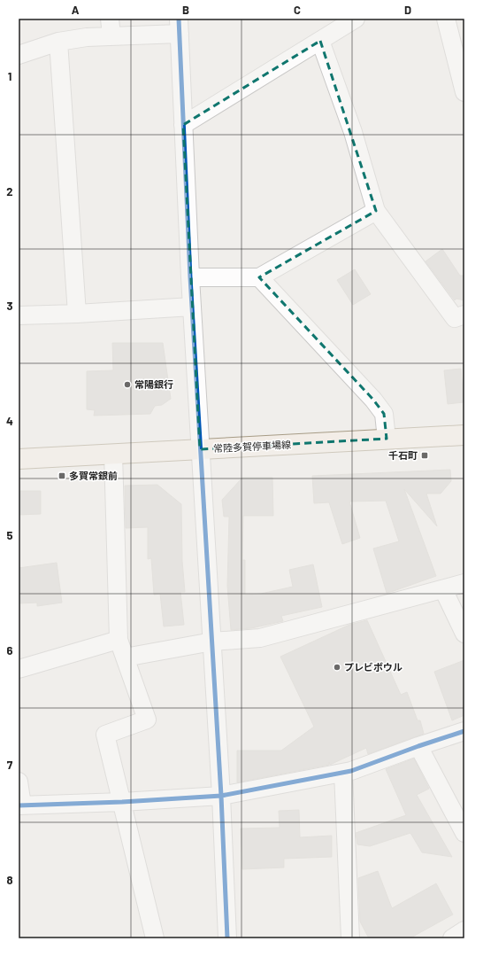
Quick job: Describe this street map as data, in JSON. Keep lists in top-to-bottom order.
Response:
{
  "streets": {
    "main road": ["常陸多賀停車場線"]
  },
  "places": {
    "other": ["常陽銀行", "プレビボウル"],
    "transit": ["千石町", "多賀常銀前"]
  },
  "grid": {
    "columns": [
      "A",
      "B",
      "C",
      "D"
    ],
    "rows": [
      "1",
      "2",
      "3",
      "4",
      "5",
      "6",
      "7",
      "8"
    ]
  }
}
